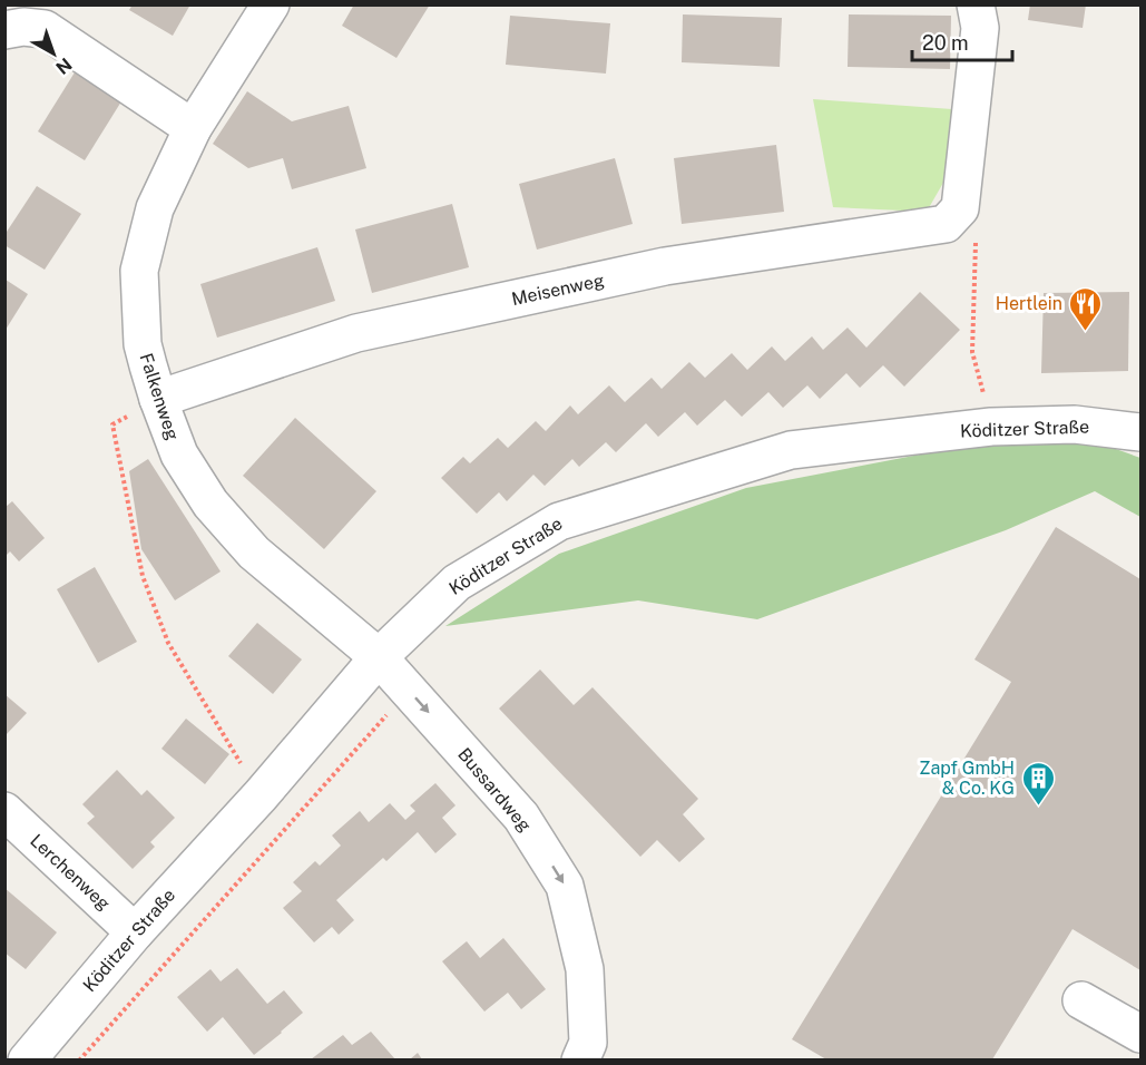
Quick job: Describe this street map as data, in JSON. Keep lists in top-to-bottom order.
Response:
{
  "streets": {
    "street": [
      "Meisenweg",
      "Falkenweg",
      "Köditzer Straße",
      "Bussardweg",
      "Lerchenweg"
    ]
  },
  "crossings": [
    ["Meisenweg", "Falkenweg"],
    ["Falkenweg", "Köditzer Straße"],
    ["Falkenweg", "Bussardweg"],
    ["Köditzer Straße", "Bussardweg"],
    ["Köditzer Straße", "Lerchenweg"]
  ],
  "one_way": ["Bussardweg"],
  "places": {
    "restaurant": ["Hertlein"],
    "building": ["Zapf GmbH & Co. KG"]
  },
  "scale_bar": "20 m",
  "north": "bottom right"
}
